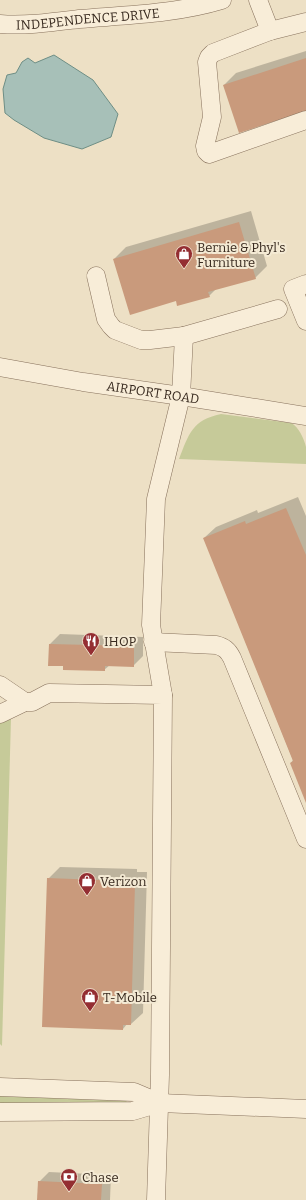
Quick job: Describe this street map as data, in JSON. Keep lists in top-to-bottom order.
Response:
{
  "streets": {
    "street": ["INDEPENDENCE DRIVE", "AIRPORT ROAD"]
  },
  "places": {
    "shop": ["Bernie & Phyl's Furniture", "Verizon", "T-Mobile"],
    "restaurant": ["IHOP"],
    "bank": ["Chase"]
  }
}
